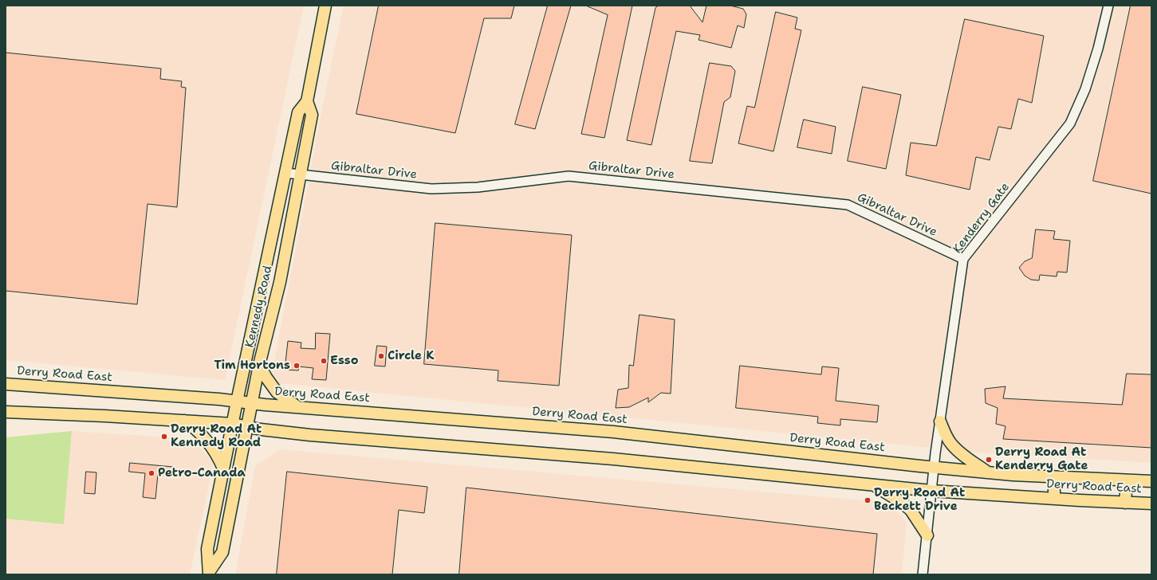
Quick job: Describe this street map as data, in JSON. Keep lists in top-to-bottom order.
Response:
{
  "streets": {
    "main road": ["Kennedy Road", "Derry Road East"],
    "street": ["Gibraltar Drive", "Kenderry Gate"]
  },
  "crossings": [
    ["Gibraltar Drive", "Kenderry Gate"],
    ["Gibraltar Drive", "Kennedy Road"],
    ["Kenderry Gate", "Derry Road East"],
    ["Kennedy Road", "Derry Road East"]
  ],
  "places": [
    "Circle K",
    "Esso",
    "Tim Hortons",
    "Derry Road At Kennedy Road",
    "Derry Road At Kenderry Gate",
    "Petro-Canada",
    "Derry Road At Beckett Drive"
  ]
}
